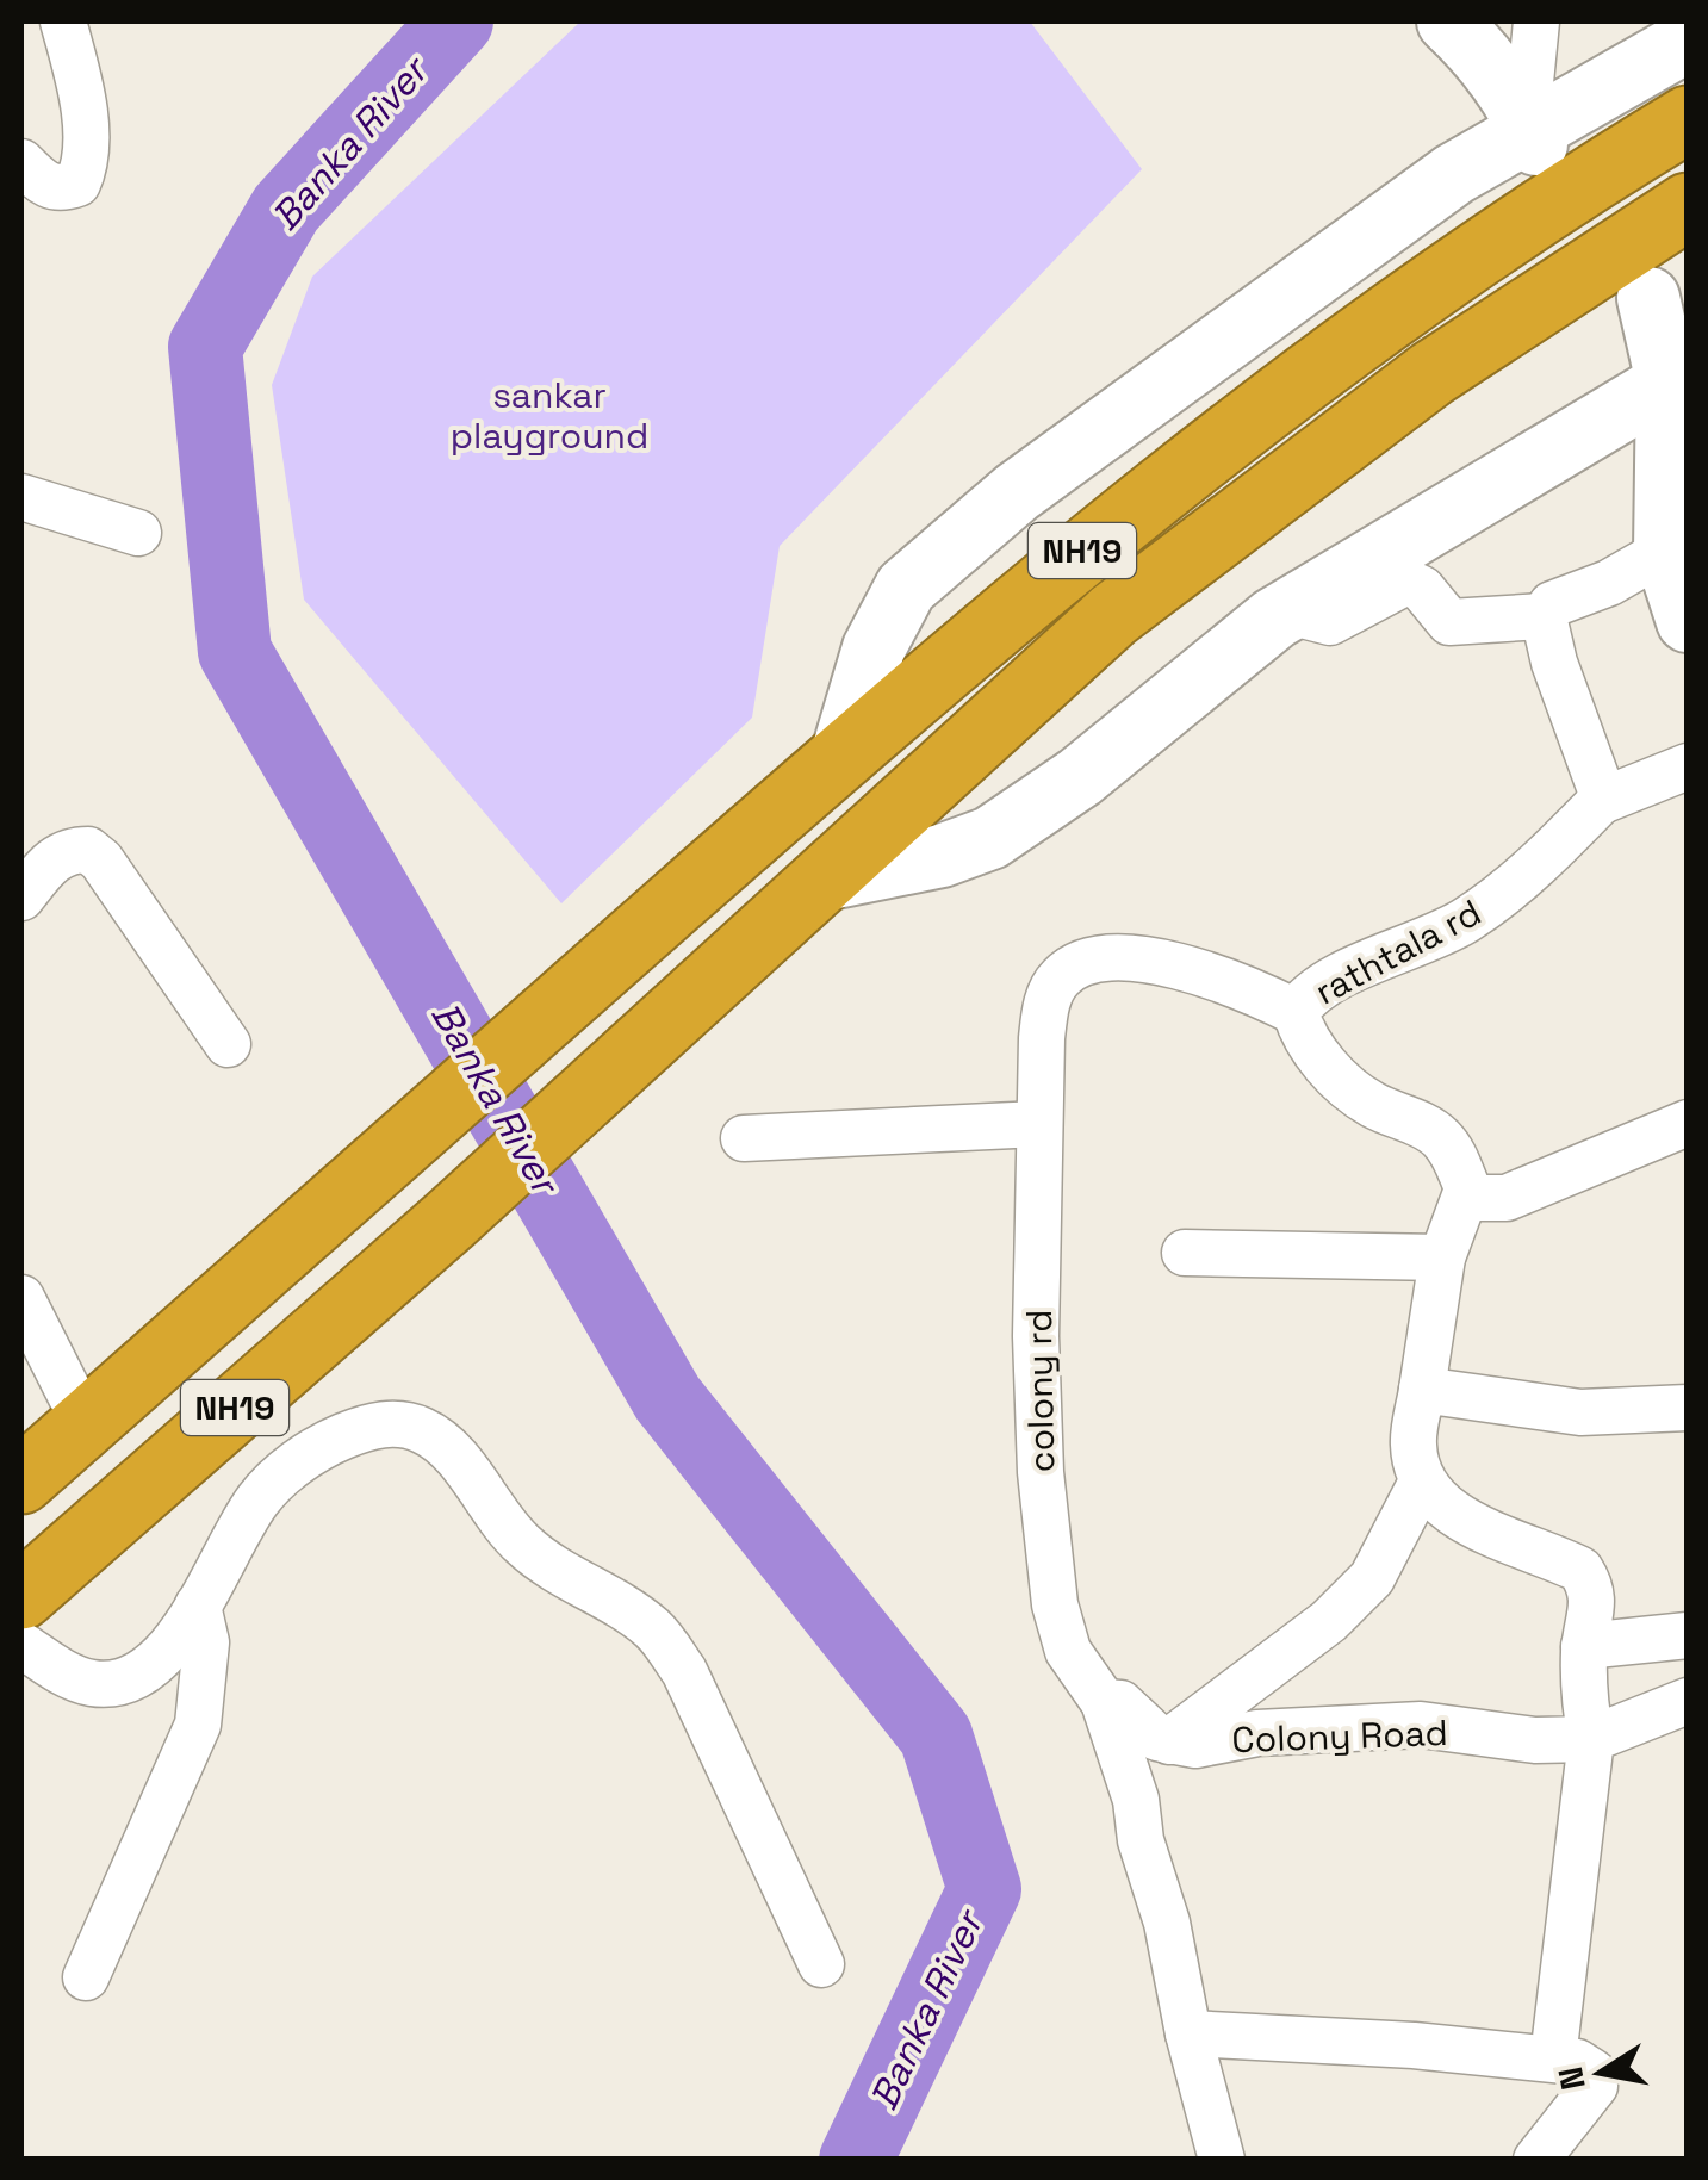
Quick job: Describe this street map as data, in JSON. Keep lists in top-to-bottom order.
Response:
{
  "streets": {
    "highway": ["NH19"],
    "street": ["rathtala rd", "colony rd", "Colony Road"]
  },
  "crossings": [
    ["rathtala rd", "colony rd"]
  ],
  "water": ["Banka River"],
  "parks": ["sankar playground"],
  "north": "left"
}
